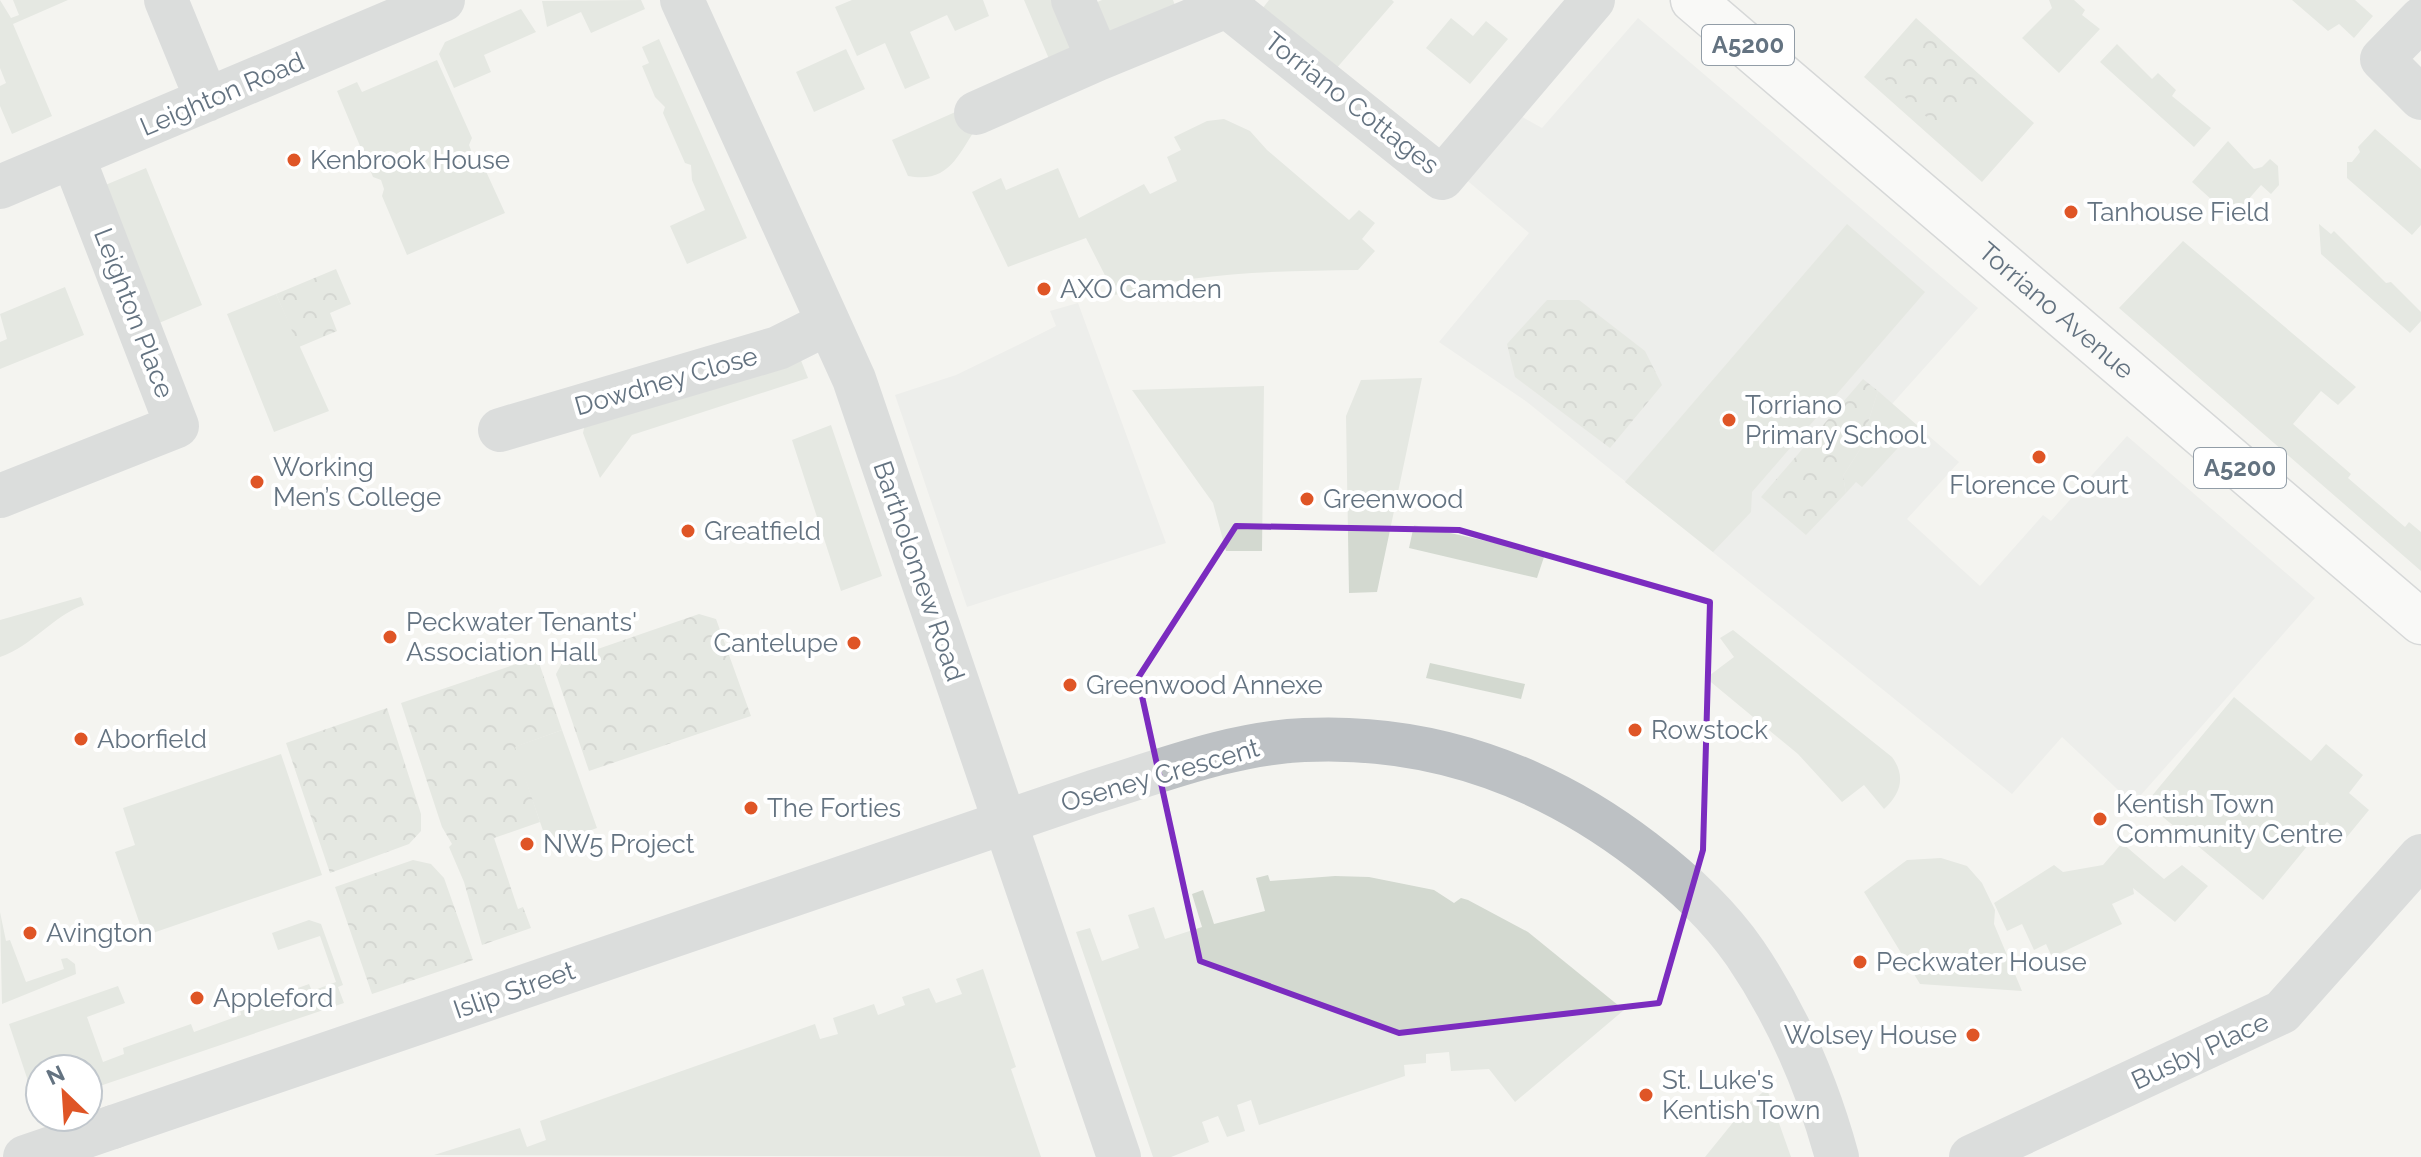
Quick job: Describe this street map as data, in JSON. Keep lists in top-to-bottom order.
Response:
{
  "streets": {
    "main road": ["A5200", "Torriano Avenue"],
    "street": [
      "Leighton Road",
      "Torriano Cottages",
      "Leighton Place",
      "Dowdney Close",
      "Bartholomew Road",
      "Oseney Crescent",
      "Islip Street",
      "Busby Place"
    ]
  },
  "crossings": [
    ["Leighton Road", "Leighton Place"],
    ["Dowdney Close", "Bartholomew Road"],
    ["Bartholomew Road", "Oseney Crescent"],
    ["Bartholomew Road", "Islip Street"],
    ["Oseney Crescent", "Islip Street"]
  ],
  "places": [
    "Kenbrook House",
    "Tanhouse Field",
    "AXO Camden",
    "Torriano Primary School",
    "Florence Court",
    "Working Men’s College",
    "Greenwood",
    "Greatfield",
    "Peckwater Tenants' Association Hall",
    "Cantelupe",
    "Greenwood Annexe",
    "Rowstock",
    "Aborfield",
    "The Forties",
    "Kentish Town Community Centre",
    "NW5 Project",
    "Avington",
    "Peckwater House",
    "Appleford",
    "Wolsey House",
    "St. Luke's Kentish Town"
  ],
  "north": "top left"
}
